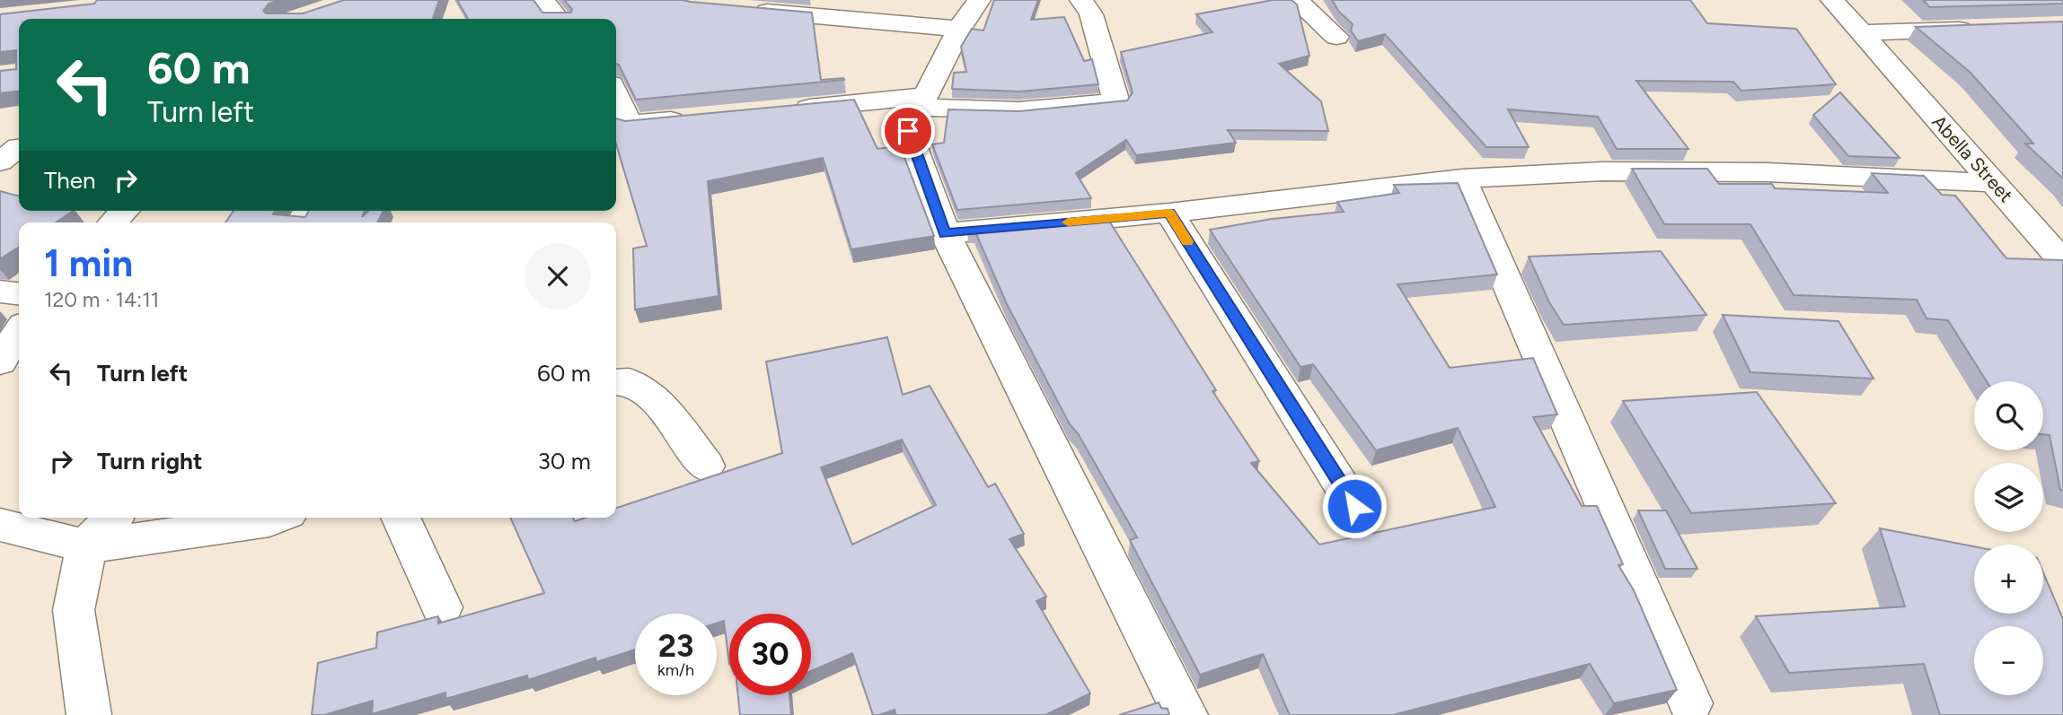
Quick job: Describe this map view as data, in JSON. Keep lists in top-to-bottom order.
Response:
{
  "streets": {
    "street": ["Abella Street"]
  },
  "page": {
    "turn": ["60 m", "Turn left"],
    "then": "Then",
    "heading": ["1 min", "120 m · 14:11"],
    "list": [
      {
        "name": "Turn left",
        "value": "60 m"
      },
      {
        "name": "Turn right",
        "value": "30 m"
      }
    ],
    "map_buttons": ["+", "−"],
    "speed": "23 km/h",
    "limit": "30"
  }
}
